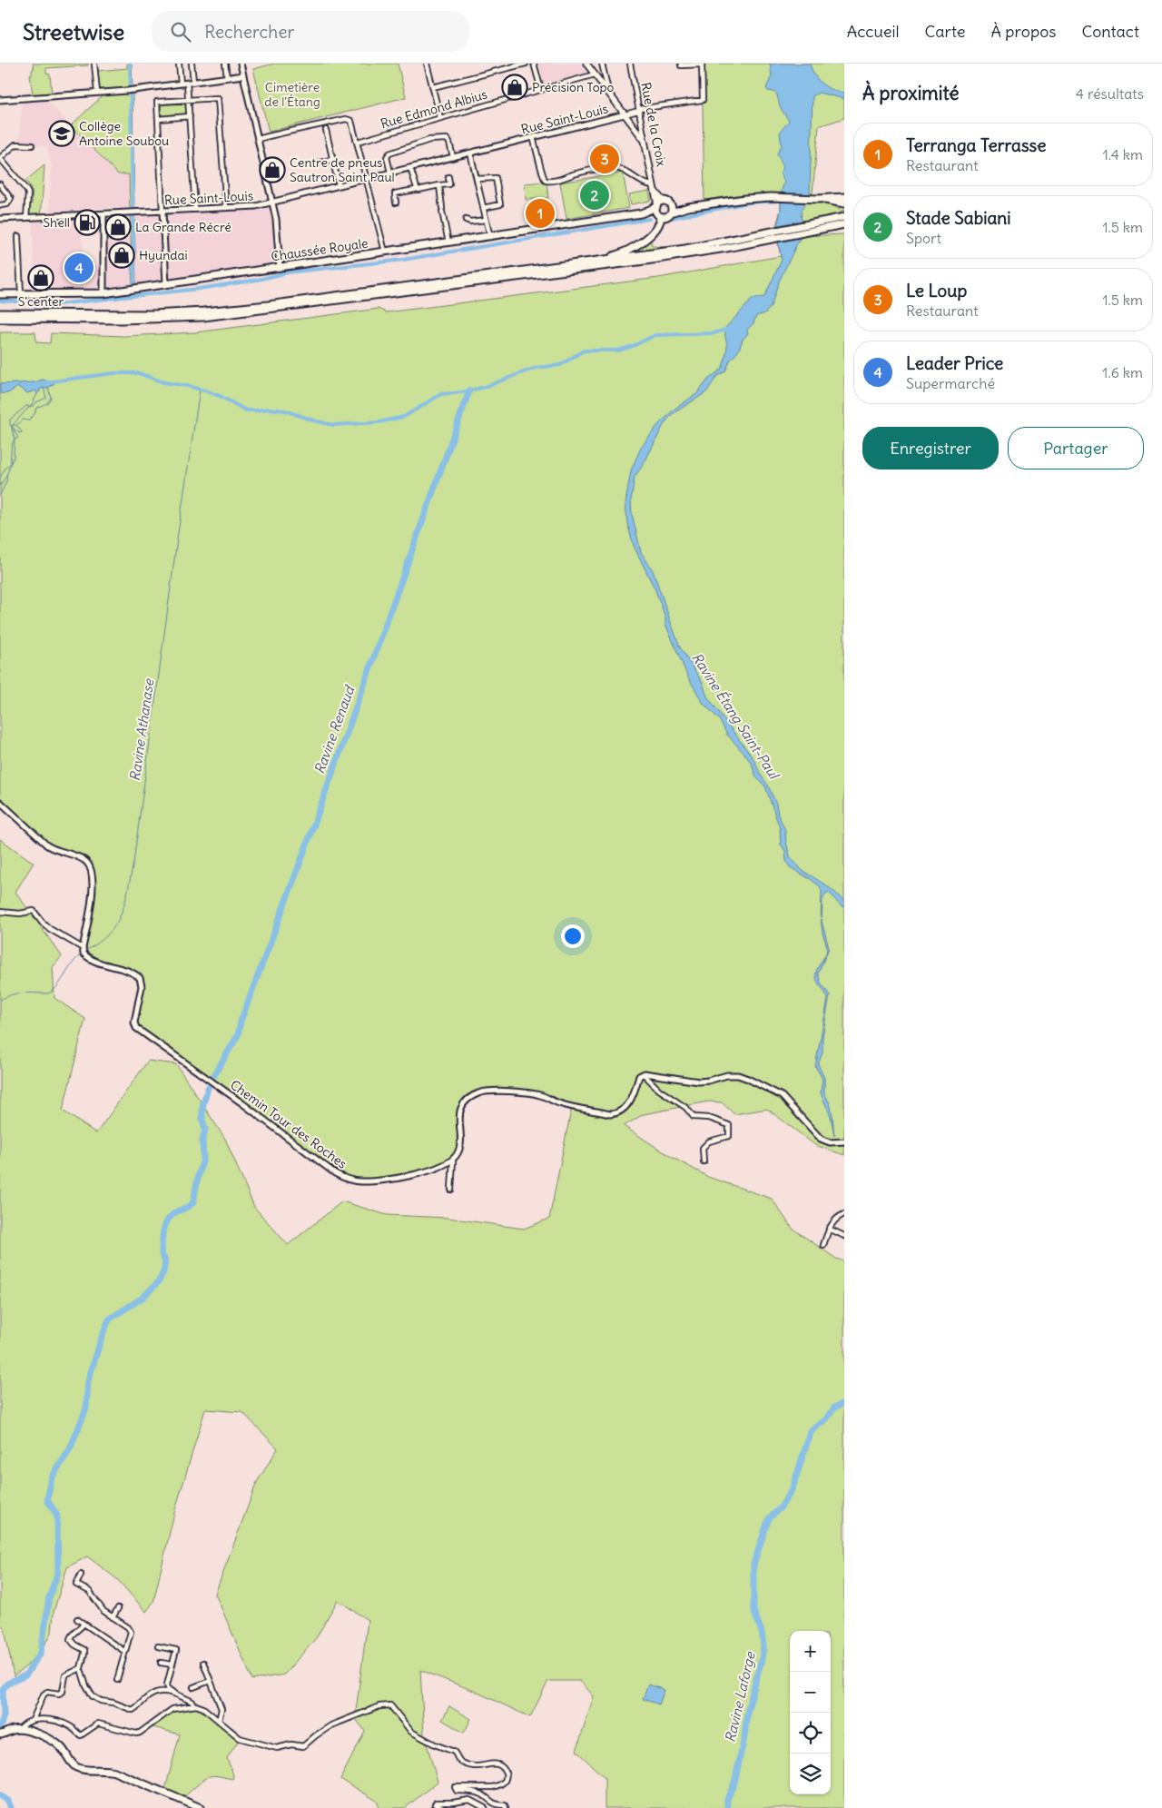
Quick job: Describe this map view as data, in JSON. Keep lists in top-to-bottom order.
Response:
{
  "streets": {
    "main road": ["Rue de la Croix", "Chaussée Royale"],
    "street": ["Rue Edmond Albius", "Rue Saint-Louis", "Chemin Tour des Roches"]
  },
  "crossings": [
    ["Rue de la Croix", "Chaussée Royale"]
  ],
  "water": [
    "Ravine Étang Saint-Paul",
    "Ravine Athanase",
    "Ravine Renaud",
    "Ravine Laforge"
  ],
  "parks": ["Cimetière de l'Étang"],
  "places": {
    "shop": [
      "Précision Topo",
      "Centre de pneus Sautron Saint Paul",
      "La Grande Récré",
      "Hyundai",
      "S'center"
    ],
    "school or university": ["Collège Antoine Soubou"],
    "fuel station": ["Shell"]
  },
  "page": {
    "header": "Streetwise",
    "search": "Rechercher",
    "nav": [
      "Accueil",
      "Carte",
      "À propos",
      "Contact"
    ],
    "heading": ["À proximité", "4 résultats"],
    "list": [
      {
        "mark": "1",
        "name": "Terranga Terrasse",
        "note": "Restaurant",
        "value": "1.4 km"
      },
      {
        "mark": "2",
        "name": "Stade Sabiani",
        "note": "Sport",
        "value": "1.5 km"
      },
      {
        "mark": "3",
        "name": "Le Loup",
        "note": "Restaurant",
        "value": "1.5 km"
      },
      {
        "mark": "4",
        "name": "Leader Price",
        "note": "Supermarché",
        "value": "1.6 km"
      }
    ],
    "pins": [
      "3",
      "2",
      "1",
      "4"
    ],
    "buttons": ["Enregistrer", "Partager"],
    "map_buttons": ["+", "−"]
  }
}
